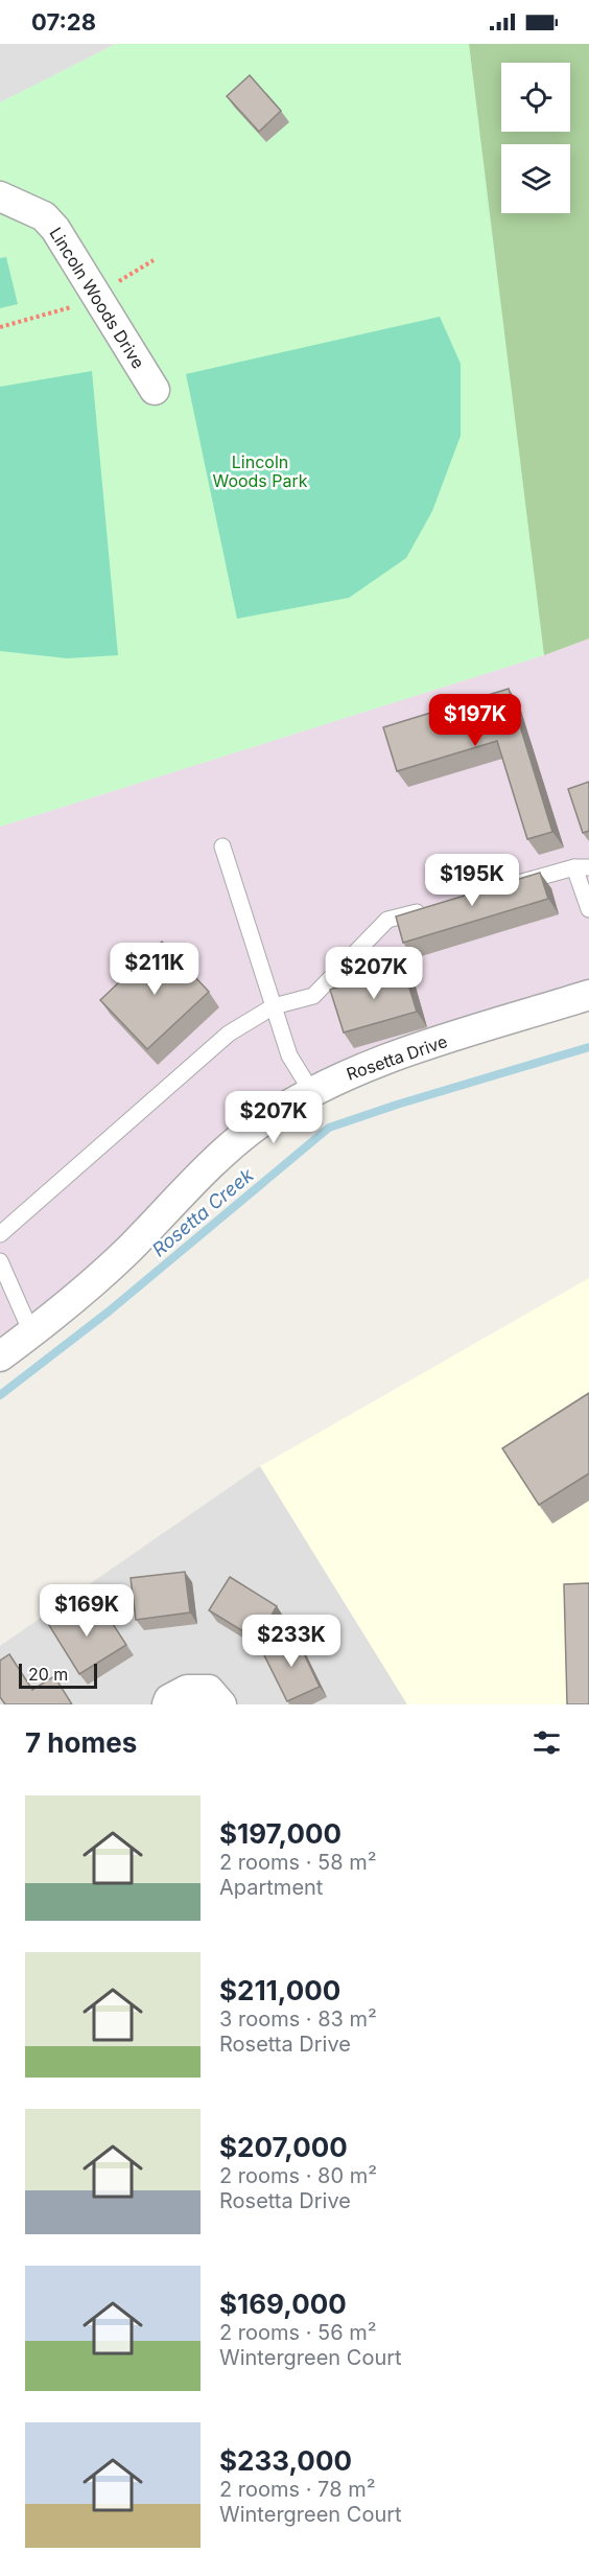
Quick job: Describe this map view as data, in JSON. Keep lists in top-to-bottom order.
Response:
{
  "streets": {
    "street": ["Lincoln Woods Drive", "Rosetta Drive"]
  },
  "water": ["Rosetta Creek"],
  "parks": ["Lincoln Woods Park"],
  "scale_bar": "20 m",
  "page": {
    "status": "07:28",
    "price": [
      "$197K",
      "$195K",
      "$211K",
      "$207K",
      "$207K",
      "$169K",
      "$233K"
    ],
    "scale": "20 m",
    "heading": "7 homes",
    "list": [
      {
        "name": "$197,000",
        "note": "2 rooms · 58 m² · Apartment"
      },
      {
        "name": "$211,000",
        "note": "3 rooms · 83 m² · Rosetta Drive"
      },
      {
        "name": "$207,000",
        "note": "2 rooms · 80 m² · Rosetta Drive"
      },
      {
        "name": "$169,000",
        "note": "2 rooms · 56 m² · Wintergreen Court"
      },
      {
        "name": "$233,000",
        "note": "2 rooms · 78 m² · Wintergreen Court"
      }
    ]
  }
}
